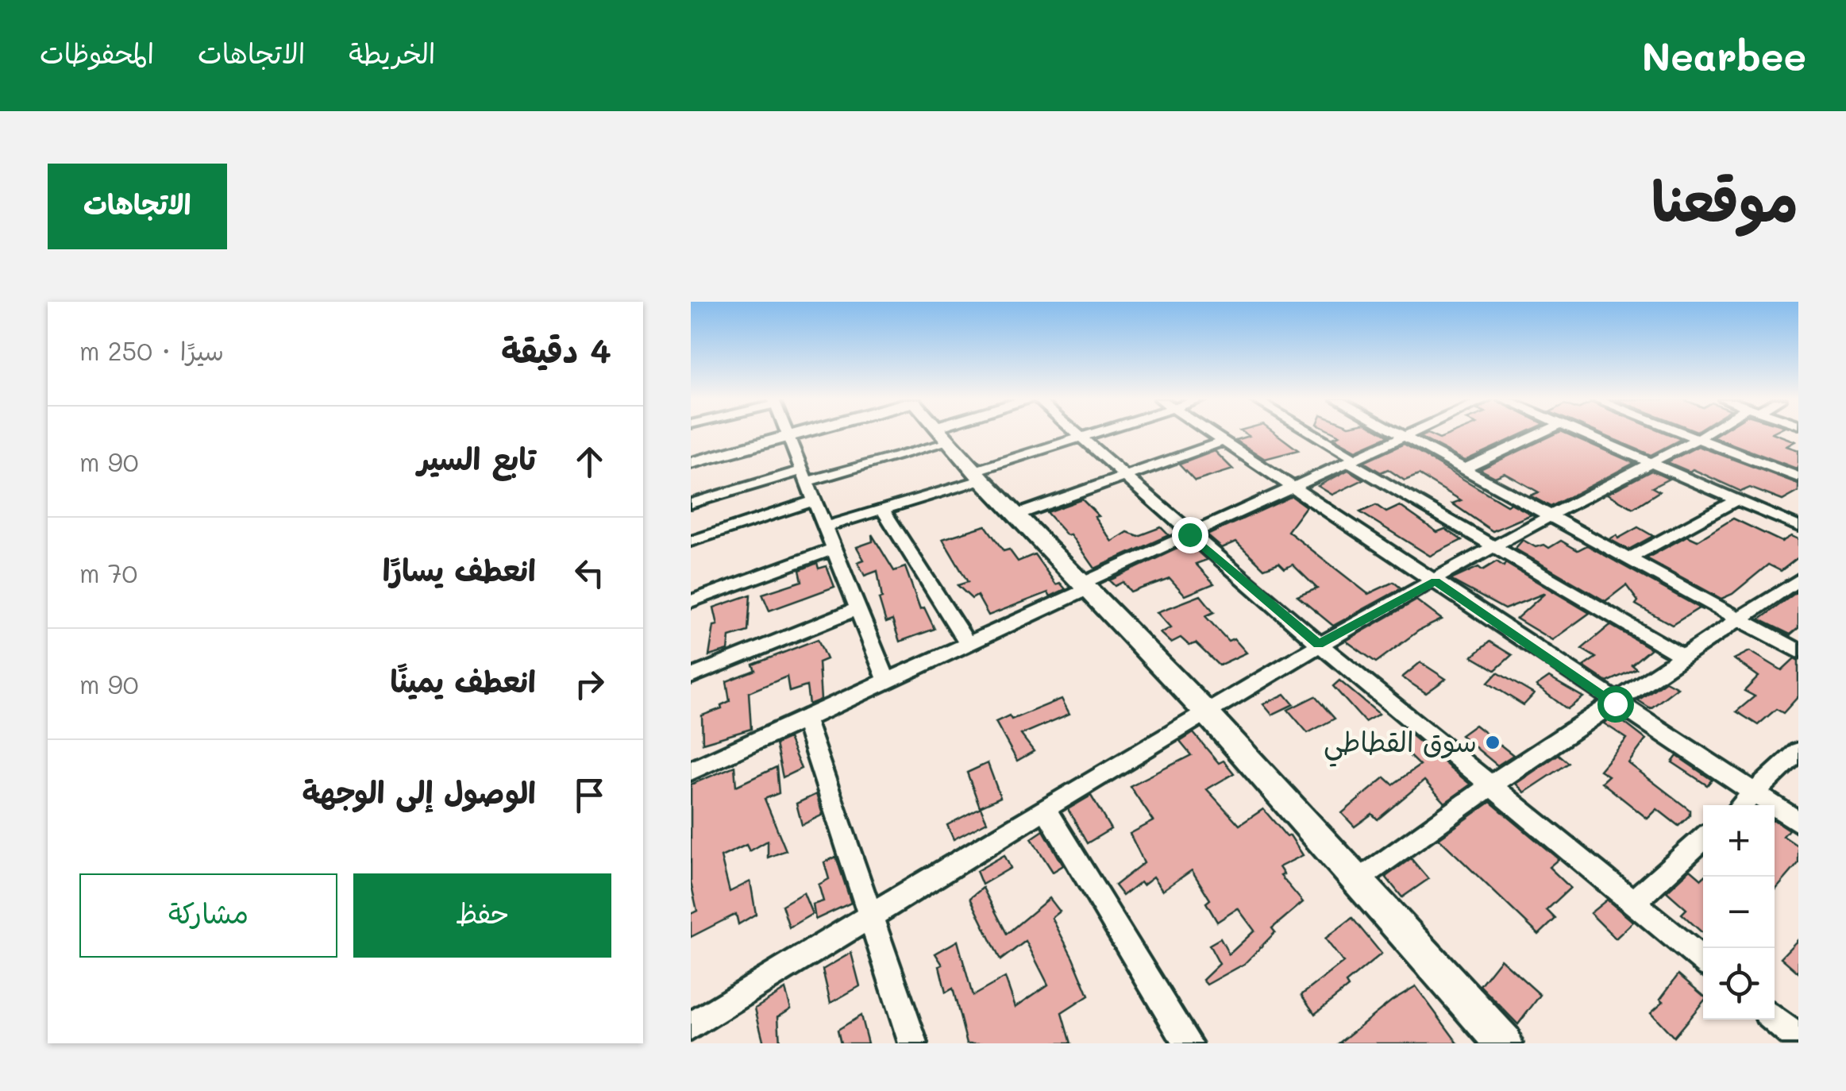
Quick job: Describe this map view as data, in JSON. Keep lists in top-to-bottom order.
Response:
{
  "places": ["سوق القطاطي"],
  "page": {
    "header": "Nearbee",
    "nav": ["الخريطة", "الاتجاهات", "المحفوظات"],
    "title": "موقعنا",
    "buttons": [
      "الاتجاهات",
      ["حفظ", "مشاركة"]
    ],
    "heading": ["4 دقيقة", "سيرًا · 250 m"],
    "list": [
      ["تابع السير", "90 m"],
      ["انعطف يسارًا", "70 m"],
      ["انعطف يمينًا", "90 m"],
      "الوصول إلى الوجهة"
    ],
    "map_buttons": ["+", "−"]
  }
}
